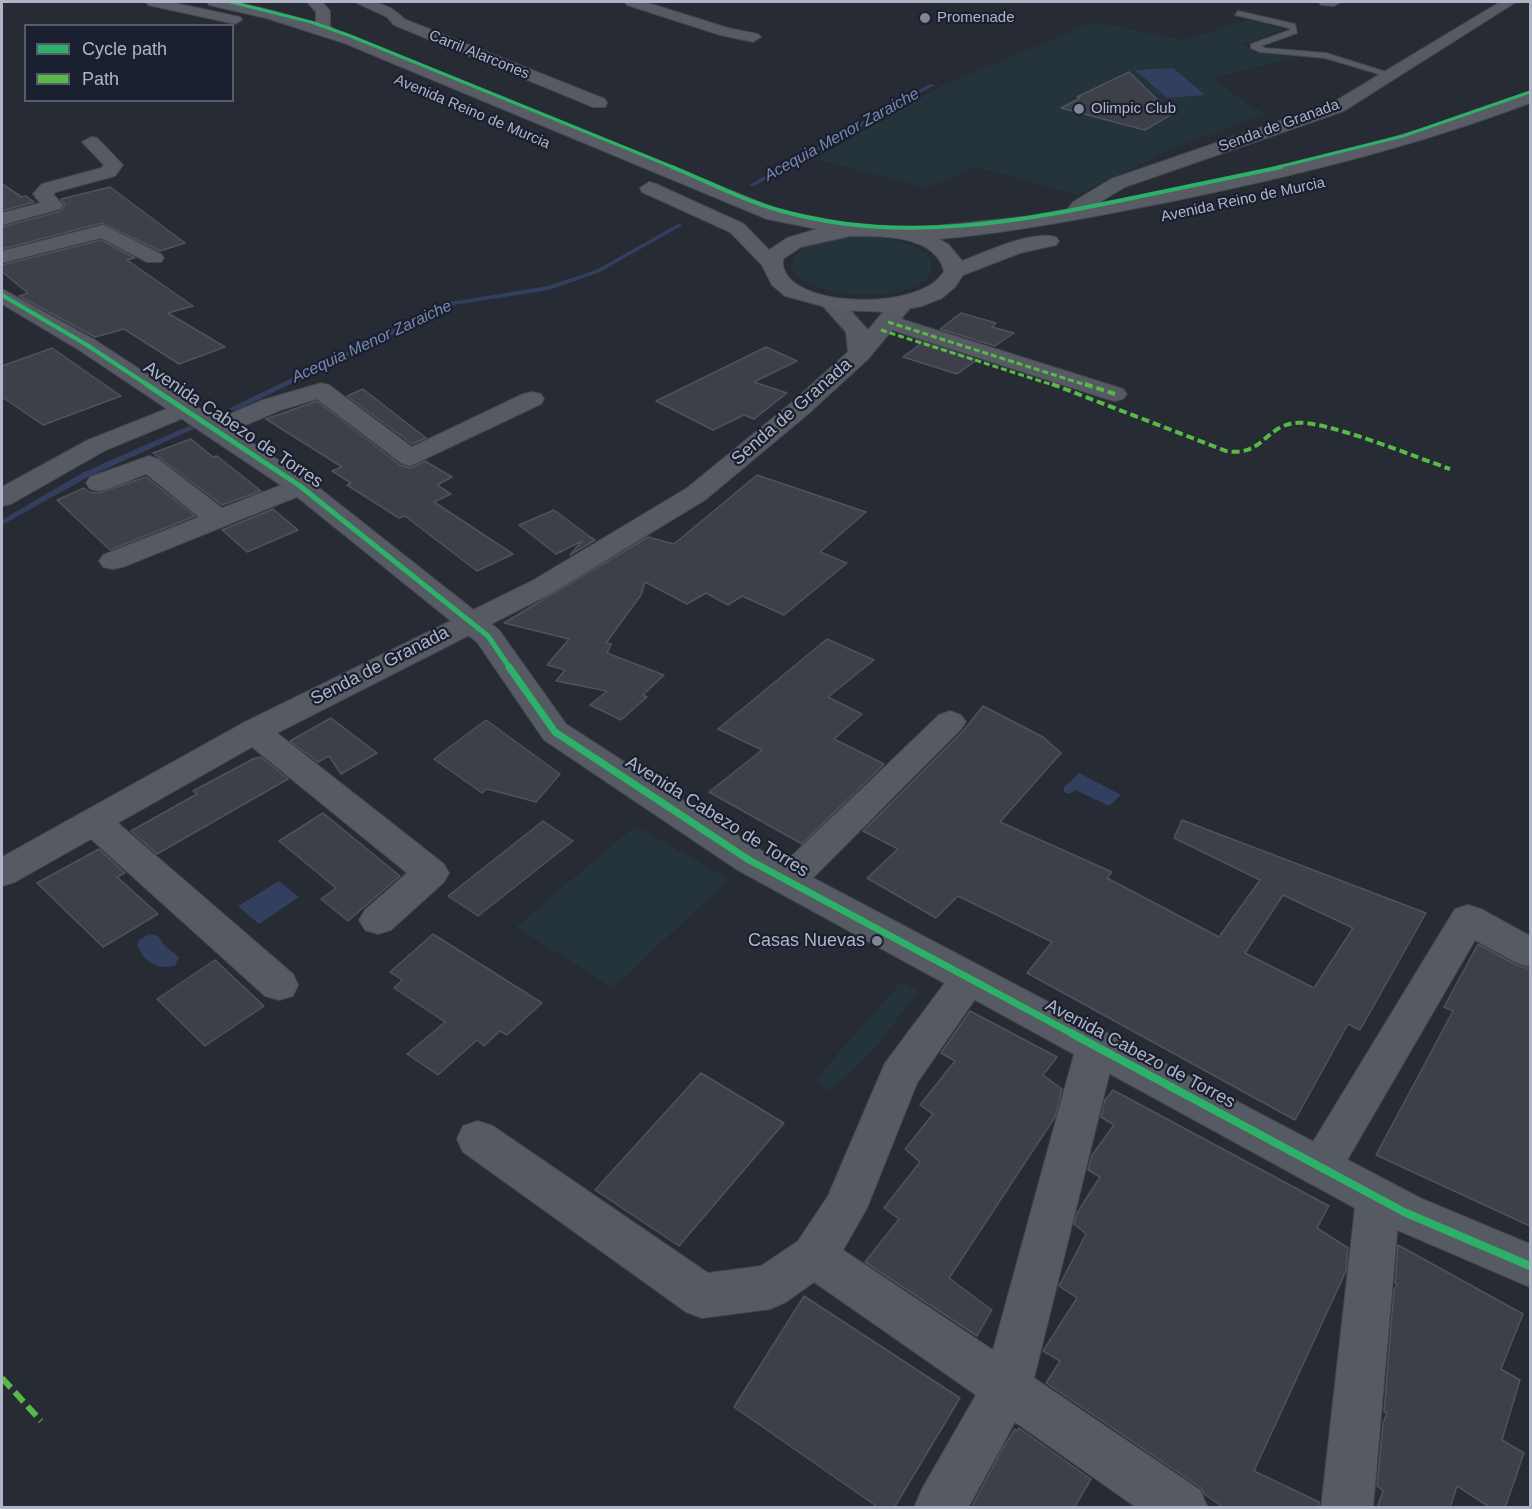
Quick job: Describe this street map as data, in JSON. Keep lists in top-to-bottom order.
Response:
{
  "streets": {
    "main road": ["Avenida Reino de Murcia"],
    "street": ["Carril Alarcones", "Senda de Granada", "Avenida Cabezo de Torres"]
  },
  "crossings": [
    ["Avenida Reino de Murcia", "Senda de Granada"],
    ["Senda de Granada", "Avenida Cabezo de Torres"]
  ],
  "water": ["Acequia Menor Zaraiche"],
  "places": ["Promenade", "Olimpic Club", "Casas Nuevas"],
  "legend": ["Cycle path", "Path"]
}
